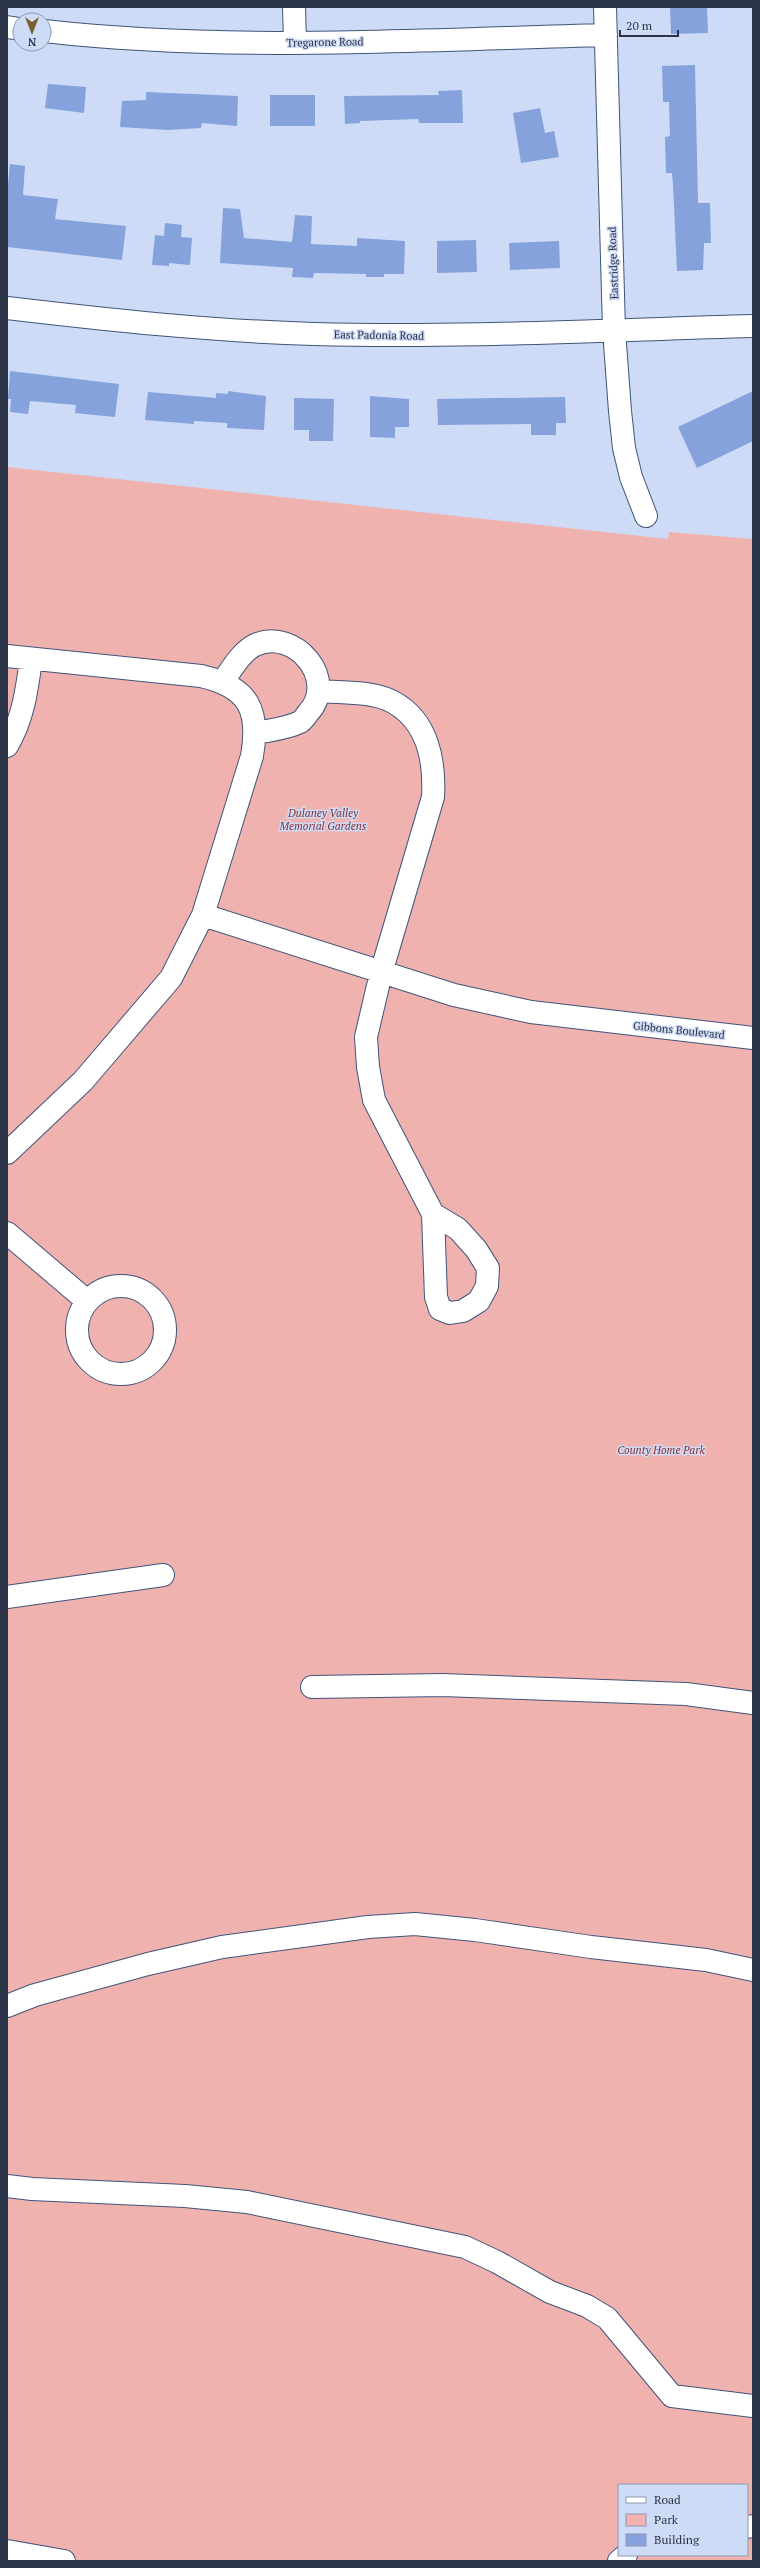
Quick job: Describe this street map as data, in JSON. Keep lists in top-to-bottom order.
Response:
{
  "streets": {
    "street": [
      "Tregarone Road",
      "Eastridge Road",
      "East Padonia Road",
      "Gibbons Boulevard"
    ]
  },
  "crossings": [
    ["Tregarone Road", "Eastridge Road"],
    ["Eastridge Road", "East Padonia Road"]
  ],
  "parks": ["Dulaney Valley Memorial Gardens", "County Home Park"],
  "legend": ["Road", "Park", "Building"],
  "scale_bar": "20 m",
  "north": "bottom"
}
